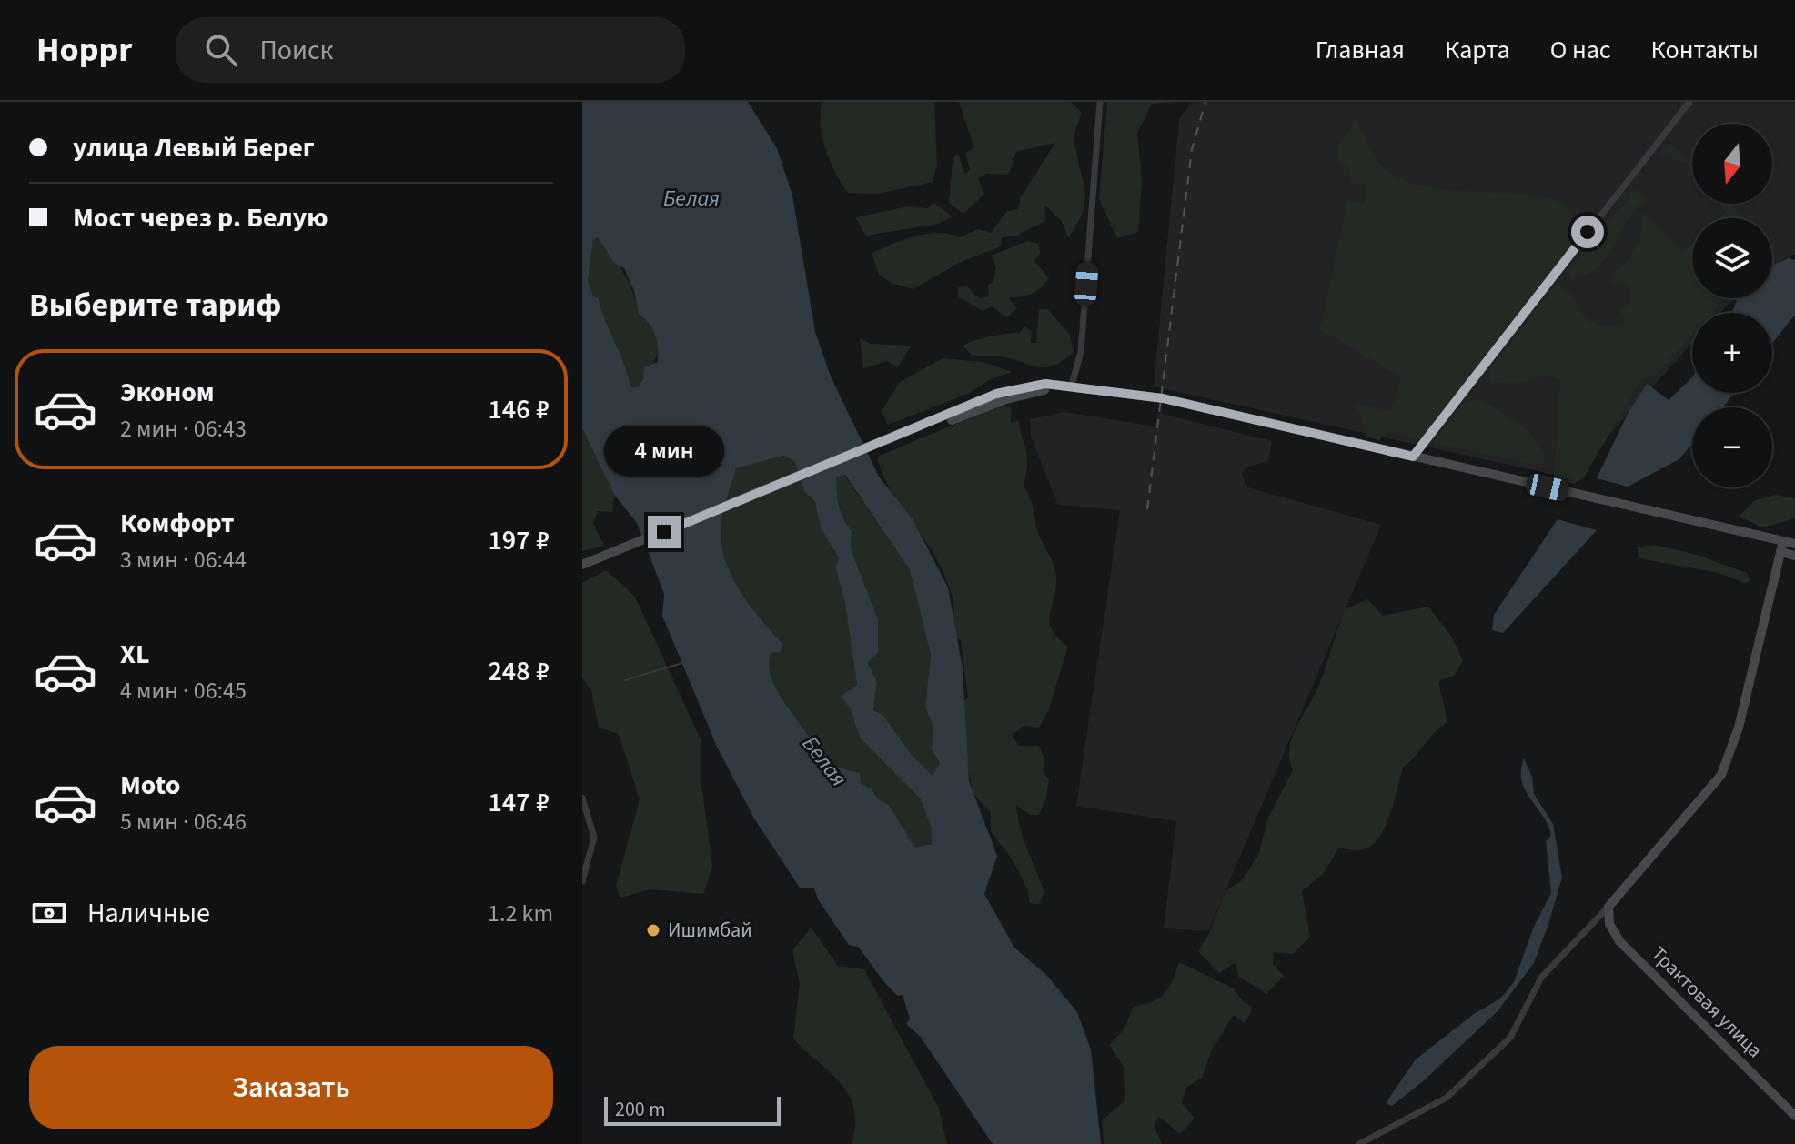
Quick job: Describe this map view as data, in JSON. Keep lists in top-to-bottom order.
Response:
{
  "streets": {
    "main road": ["Трактовая улица"]
  },
  "water": ["Белая"],
  "places": ["Ишимбай"],
  "scale_bar": "200 m",
  "north": "bottom",
  "page": {
    "header": "Hoppr",
    "search": "Поиск",
    "nav": [
      "Главная",
      "Карта",
      "О нас",
      "Контакты"
    ],
    "banner": ["улица Левый Берег", "Мост через р. Белую"],
    "map_buttons": ["+", "−"],
    "heading": "Выберите тариф",
    "list": [
      {
        "name": "Эконом",
        "note": "2 мин · 06:43",
        "value": "146 ₽"
      },
      {
        "name": "Комфорт",
        "note": "3 мин · 06:44",
        "value": "197 ₽"
      },
      {
        "name": "XL",
        "note": "4 мин · 06:45",
        "value": "248 ₽"
      },
      {
        "name": "Moto",
        "note": "5 мин · 06:46",
        "value": "147 ₽"
      }
    ],
    "bubble": "4 мин",
    "pay": ["Наличные", "1.2 km"],
    "buttons": "Заказать",
    "scale": "200 m"
  }
}
